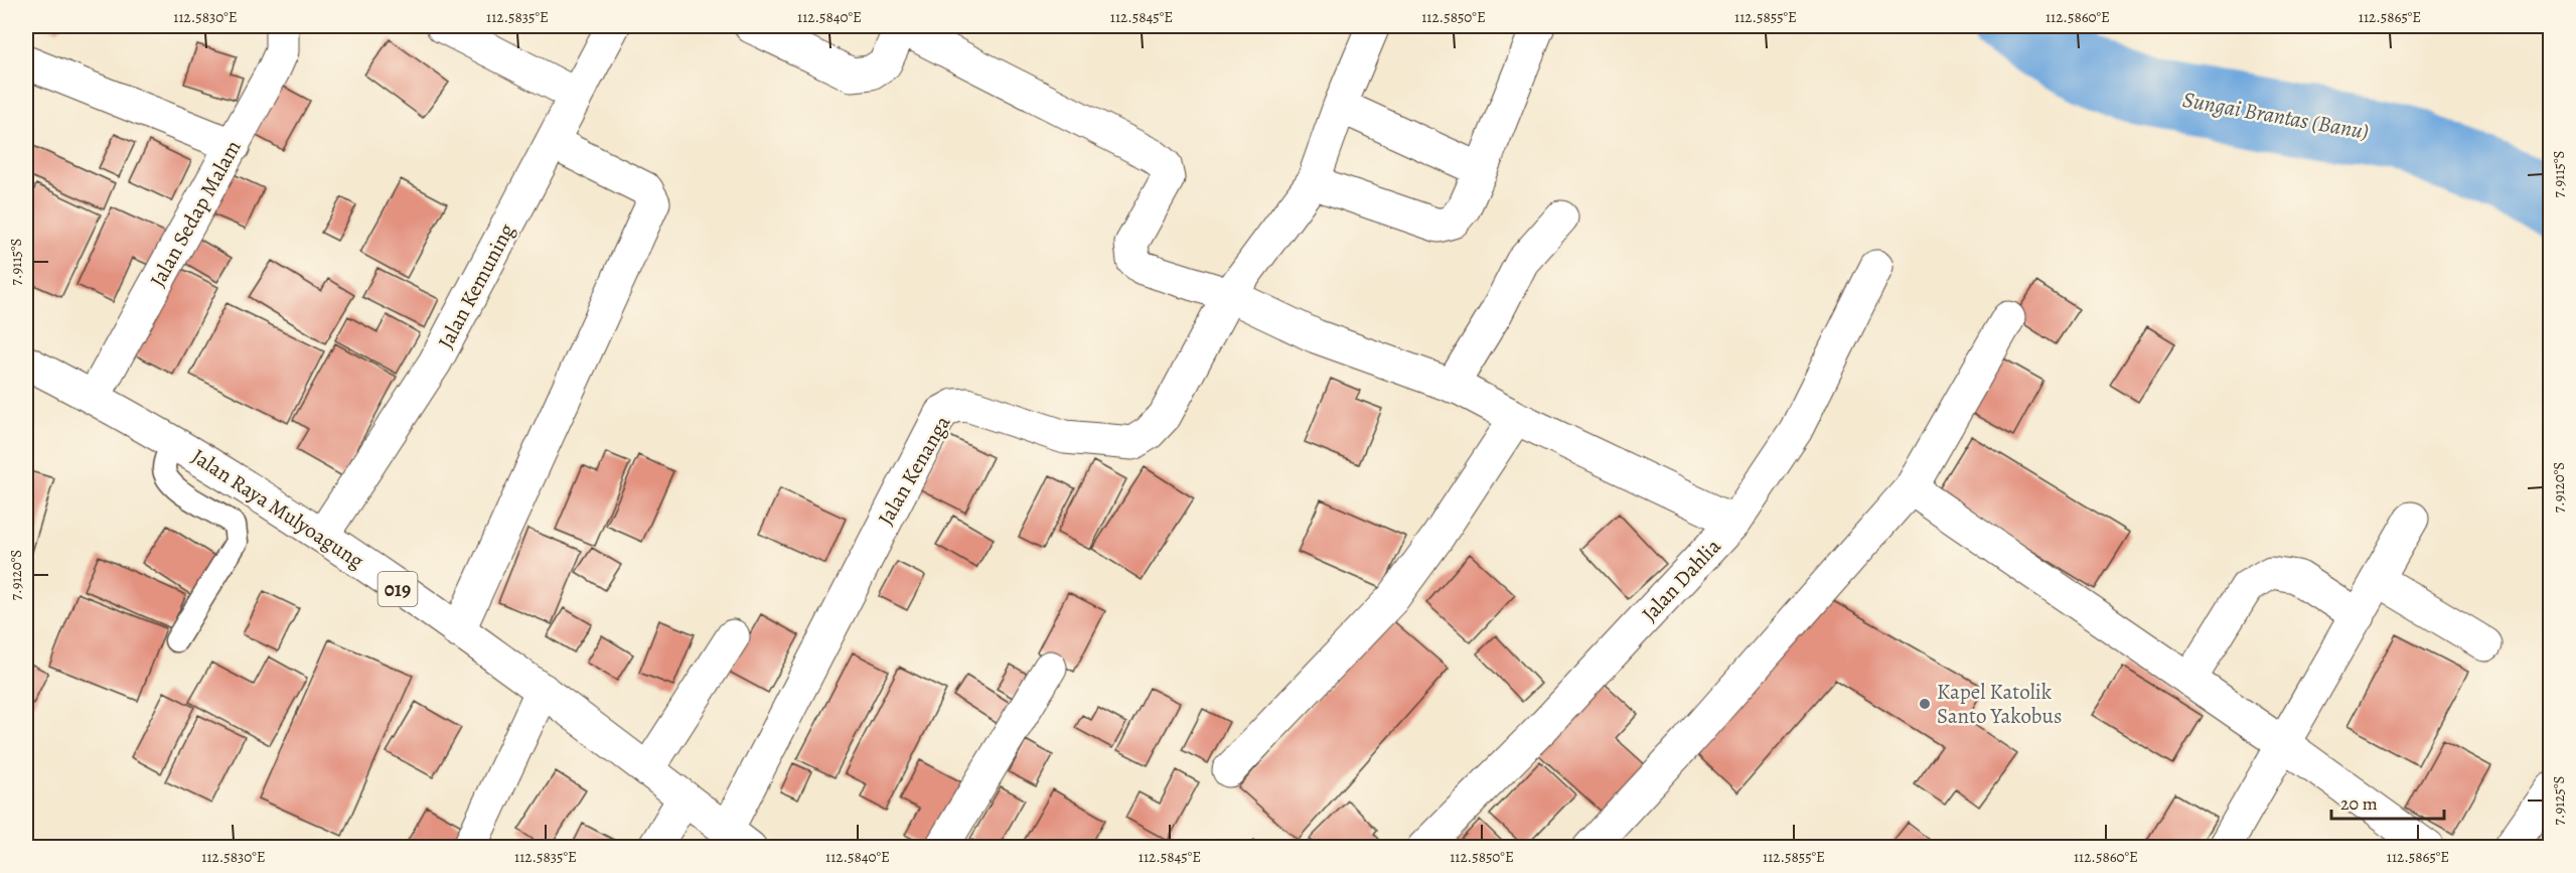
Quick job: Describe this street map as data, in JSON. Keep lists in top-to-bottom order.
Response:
{
  "streets": {
    "street": [
      "Jalan Sedap Malam",
      "Jalan Kemuning",
      "Jalan Kenanga",
      "Jalan Raya Mulyoagung",
      "Jalan Dahlia",
      "019"
    ]
  },
  "crossings": [
    ["Jalan Sedap Malam", "Jalan Raya Mulyoagung"],
    ["Jalan Kemuning", "Jalan Raya Mulyoagung"],
    ["Jalan Kenanga", "Jalan Raya Mulyoagung"]
  ],
  "water": ["Sungai Brantas (Banu)"],
  "places": ["Kapel Katolik Santo Yakobus"],
  "scale_bar": "20 m",
  "coordinates": [
    "112.5830°E",
    "112.5835°E",
    "112.5840°E",
    "112.5845°E",
    "112.5850°E",
    "112.5855°E",
    "112.5860°E",
    "112.5865°E",
    "7.9115°S",
    "7.9120°S",
    "7.9125°S"
  ]
}
